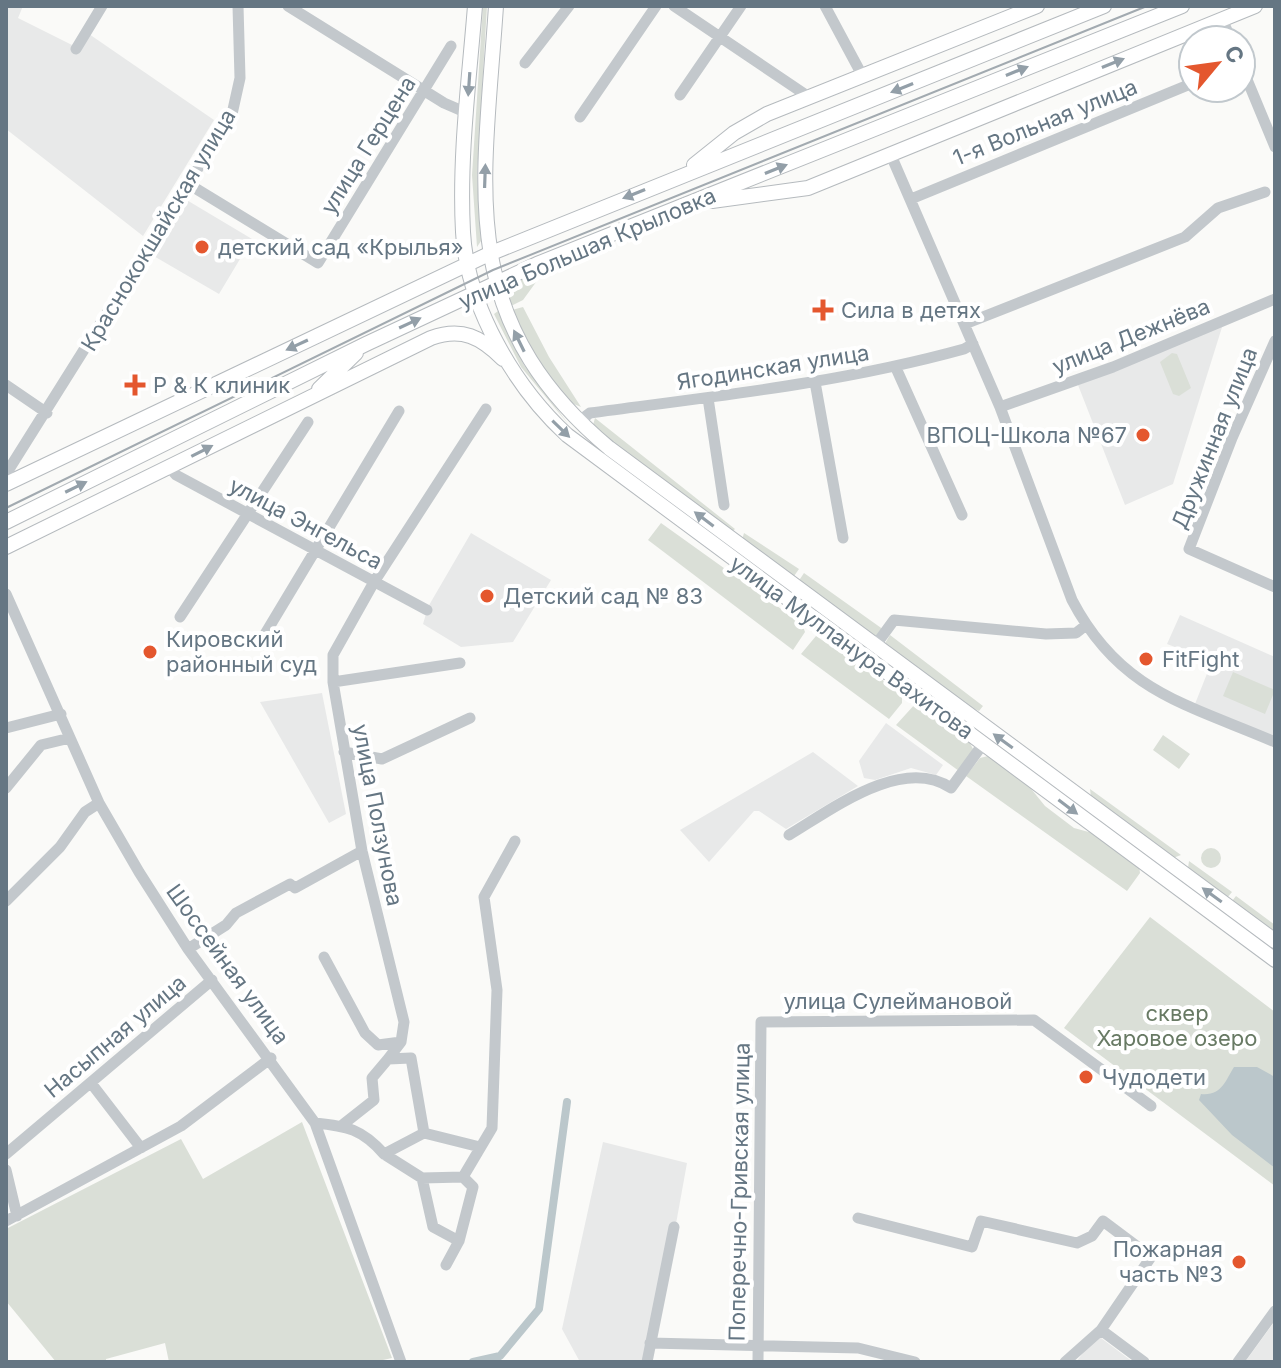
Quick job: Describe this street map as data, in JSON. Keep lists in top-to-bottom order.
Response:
{
  "streets": {
    "main road": ["улица Большая Крыловка", "улица Мулланура Вахитова"],
    "street": [
      "1-я Вольная улица",
      "улица Герцена",
      "Краснококшайская улица",
      "улица Дежнёва",
      "Ягодинская улица",
      "Дружинная улица",
      "улица Энгельса",
      "улица Ползунова",
      "Шоссейная улица",
      "улица Сулеймановой",
      "Насыпная улица",
      "Поперечно-Гривская улица"
    ]
  },
  "crossings": [
    ["улица Герцена", "Краснококшайская улица"],
    ["улица Большая Крыловка", "улица Мулланура Вахитова"],
    ["Ягодинская улица", "улица Мулланура Вахитова"],
    ["улица Энгельса", "улица Ползунова"],
    ["Шоссейная улица", "Насыпная улица"],
    ["улица Сулеймановой", "Поперечно-Гривская улица"]
  ],
  "parks": ["сквер Харовое озеро"],
  "places": {
    "other": [
      "детский сад «Крылья»",
      "ВПОЦ-Школа №67",
      "Детский сад № 83",
      "Кировский районный суд",
      "FitFight",
      "Чудодети",
      "Пожарная часть №3"
    ],
    "health": ["Сила в детях", "Р & К клиник"]
  },
  "north": "top right"
}
